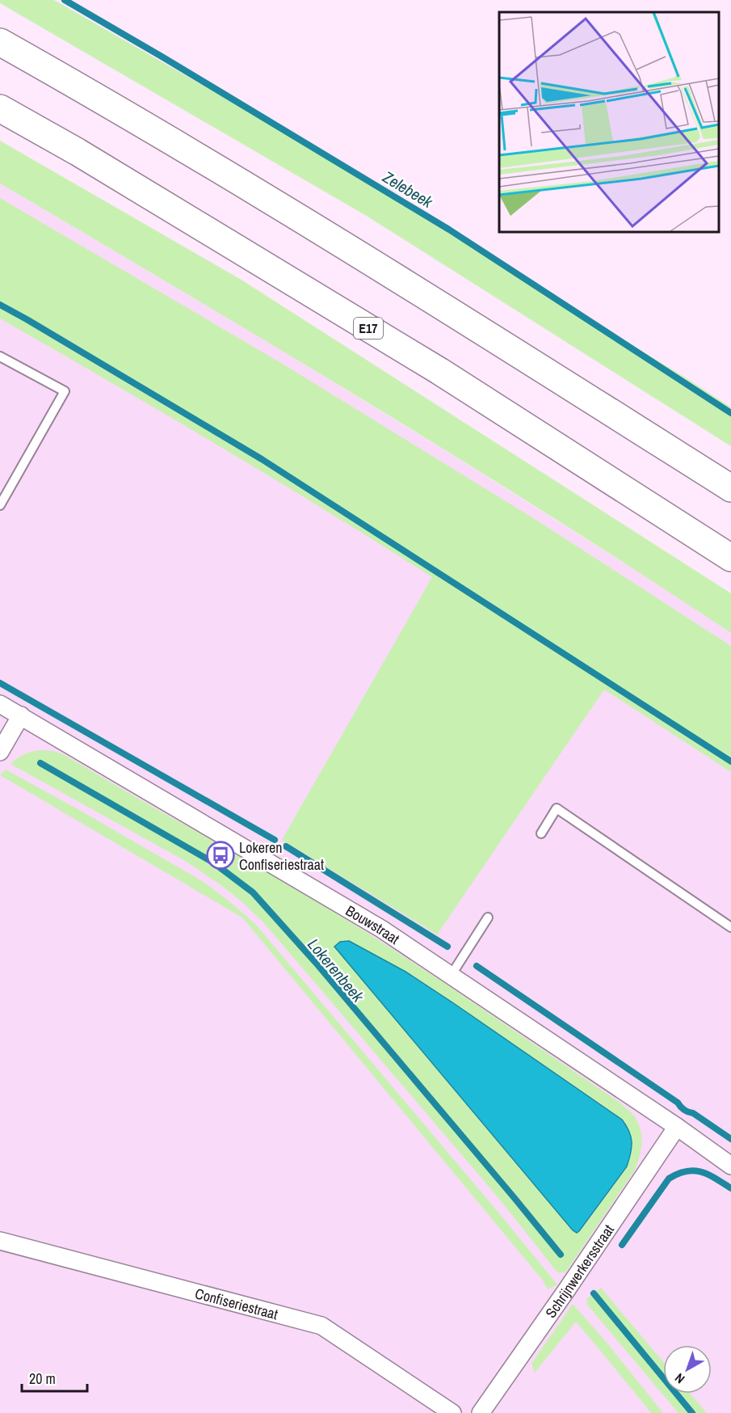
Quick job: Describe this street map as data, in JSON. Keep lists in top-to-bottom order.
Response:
{
  "streets": {
    "highway": ["E17"],
    "street": ["Bouwstraat", "Schrijnwerkersstraat", "Confiseriestraat"]
  },
  "crossings": [
    ["Bouwstraat", "Schrijnwerkersstraat"]
  ],
  "water": ["Zelebeek", "Lokerenbeek"],
  "places": {
    "bus stop": ["Lokeren Confiseriestraat"]
  },
  "scale_bar": "20 m",
  "north": "bottom left"
}
